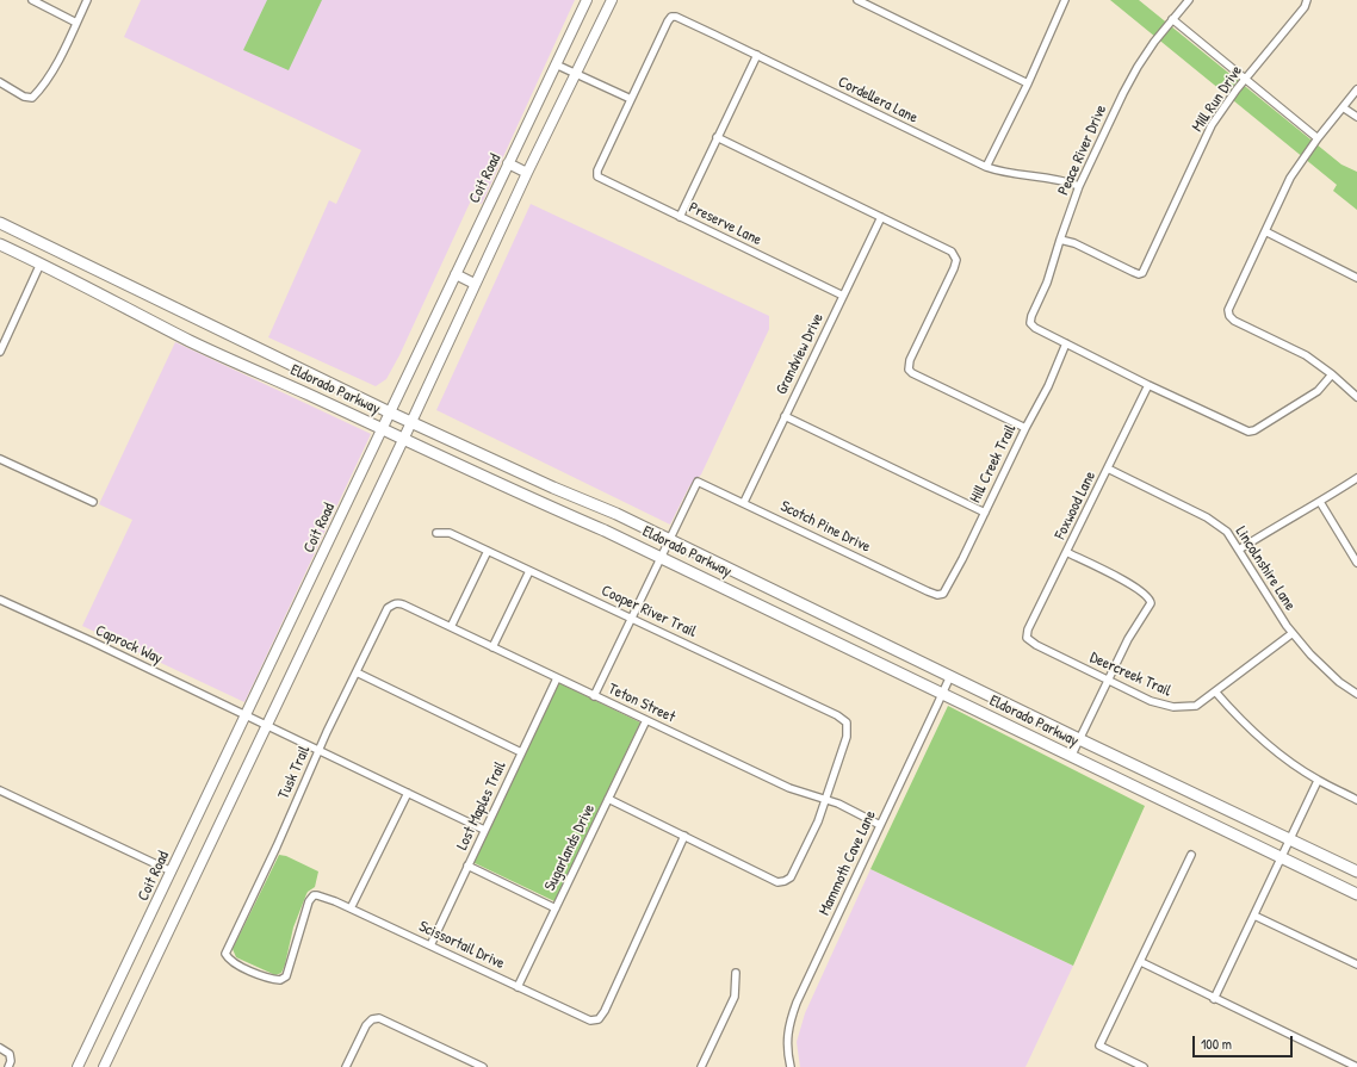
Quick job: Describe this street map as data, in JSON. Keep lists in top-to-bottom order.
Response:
{
  "streets": {
    "main road": ["Coit Road", "Eldorado Parkway"],
    "street": [
      "Mill Run Drive",
      "Cordellera Lane",
      "Peace River Drive",
      "Preserve Lane",
      "Grandview Drive",
      "Hill Creek Trail",
      "Foxwood Lane",
      "Scotch Pine Drive",
      "Lincolnshire Lane",
      "Cooper River Trail",
      "Caprock Way",
      "Deercreek Trail",
      "Teton Street",
      "Tusk Trail",
      "Lost Maples Trail",
      "Sugarlands Drive",
      "Mammoth Cave Lane",
      "Scissortail Drive"
    ]
  },
  "crossings": [
    ["Mill Run Drive", "Peace River Drive"],
    ["Cordellera Lane", "Peace River Drive"],
    ["Cordellera Lane", "Preserve Lane"],
    ["Peace River Drive", "Hill Creek Trail"],
    ["Coit Road", "Eldorado Parkway"],
    ["Coit Road", "Caprock Way"],
    ["Preserve Lane", "Grandview Drive"],
    ["Grandview Drive", "Scotch Pine Drive"],
    ["Eldorado Parkway", "Scotch Pine Drive"],
    ["Eldorado Parkway", "Mammoth Cave Lane"],
    ["Hill Creek Trail", "Scotch Pine Drive"],
    ["Foxwood Lane", "Lincolnshire Lane"],
    ["Foxwood Lane", "Deercreek Trail"],
    ["Lincolnshire Lane", "Deercreek Trail"],
    ["Cooper River Trail", "Teton Street"],
    ["Caprock Way", "Tusk Trail"],
    ["Caprock Way", "Lost Maples Trail"],
    ["Teton Street", "Tusk Trail"],
    ["Teton Street", "Lost Maples Trail"],
    ["Teton Street", "Sugarlands Drive"],
    ["Teton Street", "Mammoth Cave Lane"],
    ["Tusk Trail", "Scissortail Drive"],
    ["Lost Maples Trail", "Scissortail Drive"],
    ["Sugarlands Drive", "Scissortail Drive"]
  ],
  "scale_bar": "100 m"
}
